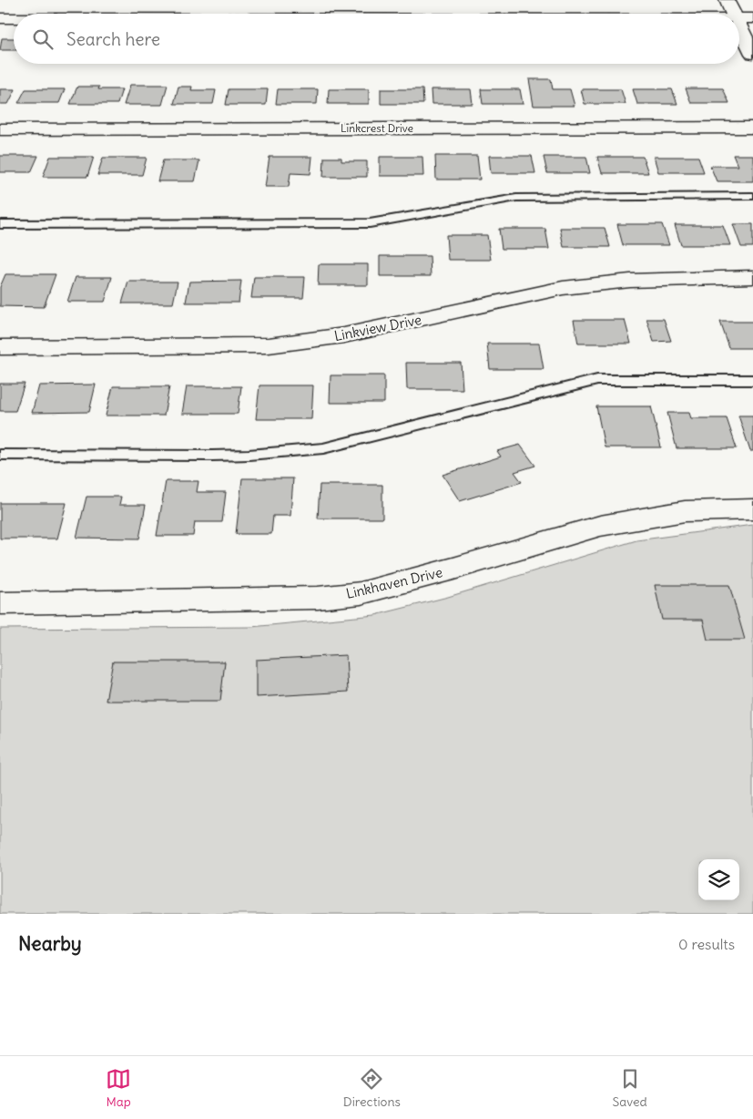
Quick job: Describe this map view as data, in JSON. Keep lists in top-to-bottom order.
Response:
{
  "streets": {
    "street": ["Linkcrest Drive", "Linkview Drive", "Linkhaven Drive"]
  },
  "page": {
    "search": "Search here",
    "heading": ["Nearby", "0 results"],
    "nav": ["Map", "Directions", "Saved"]
  }
}
